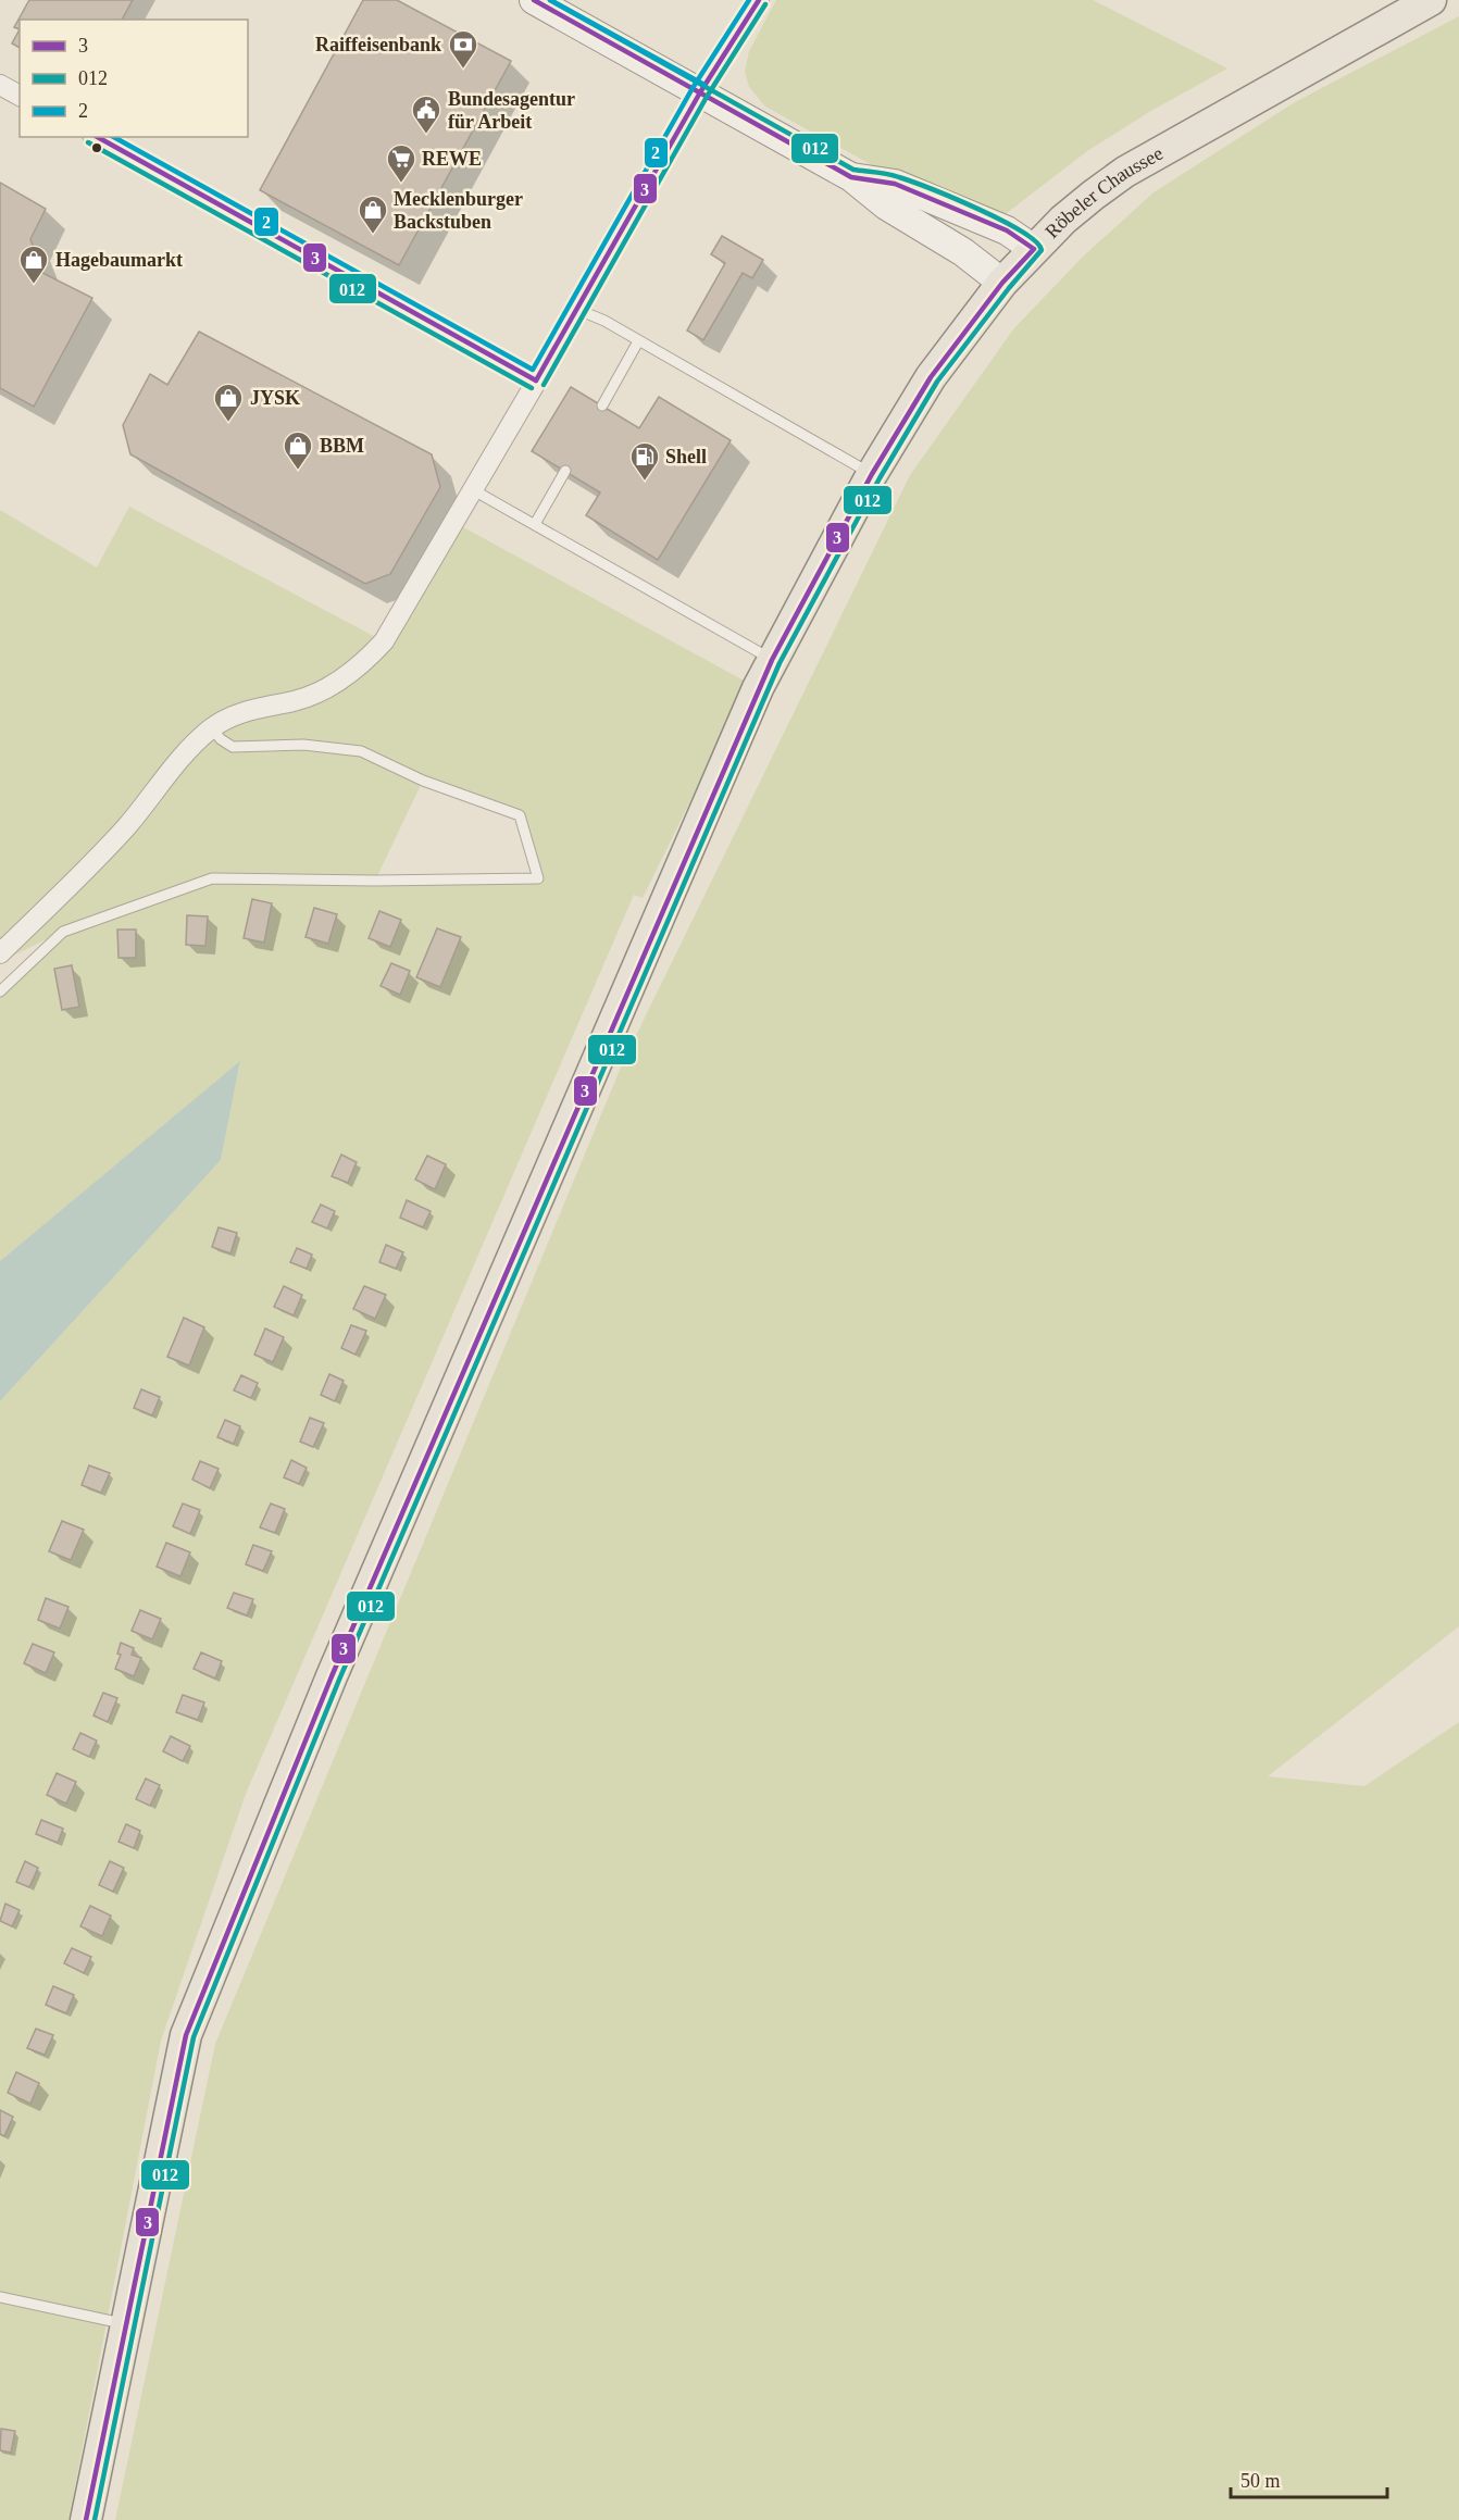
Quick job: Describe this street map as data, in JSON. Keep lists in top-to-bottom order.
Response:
{
  "streets": {
    "main road": ["Röbeler Chaussee"]
  },
  "places": {
    "bank": ["Raiffeisenbank"],
    "public building": ["Bundesagentur für Arbeit"],
    "supermarket": ["REWE"],
    "shop": [
      "Mecklenburger Backstuben",
      "Hagebaumarkt",
      "JYSK",
      "BBM"
    ],
    "fuel station": ["Shell"]
  },
  "lines": ["transit line 3", "transit line 012", "transit line 2"],
  "legend": ["3", "012", "2"],
  "scale_bar": "50 m"
}
